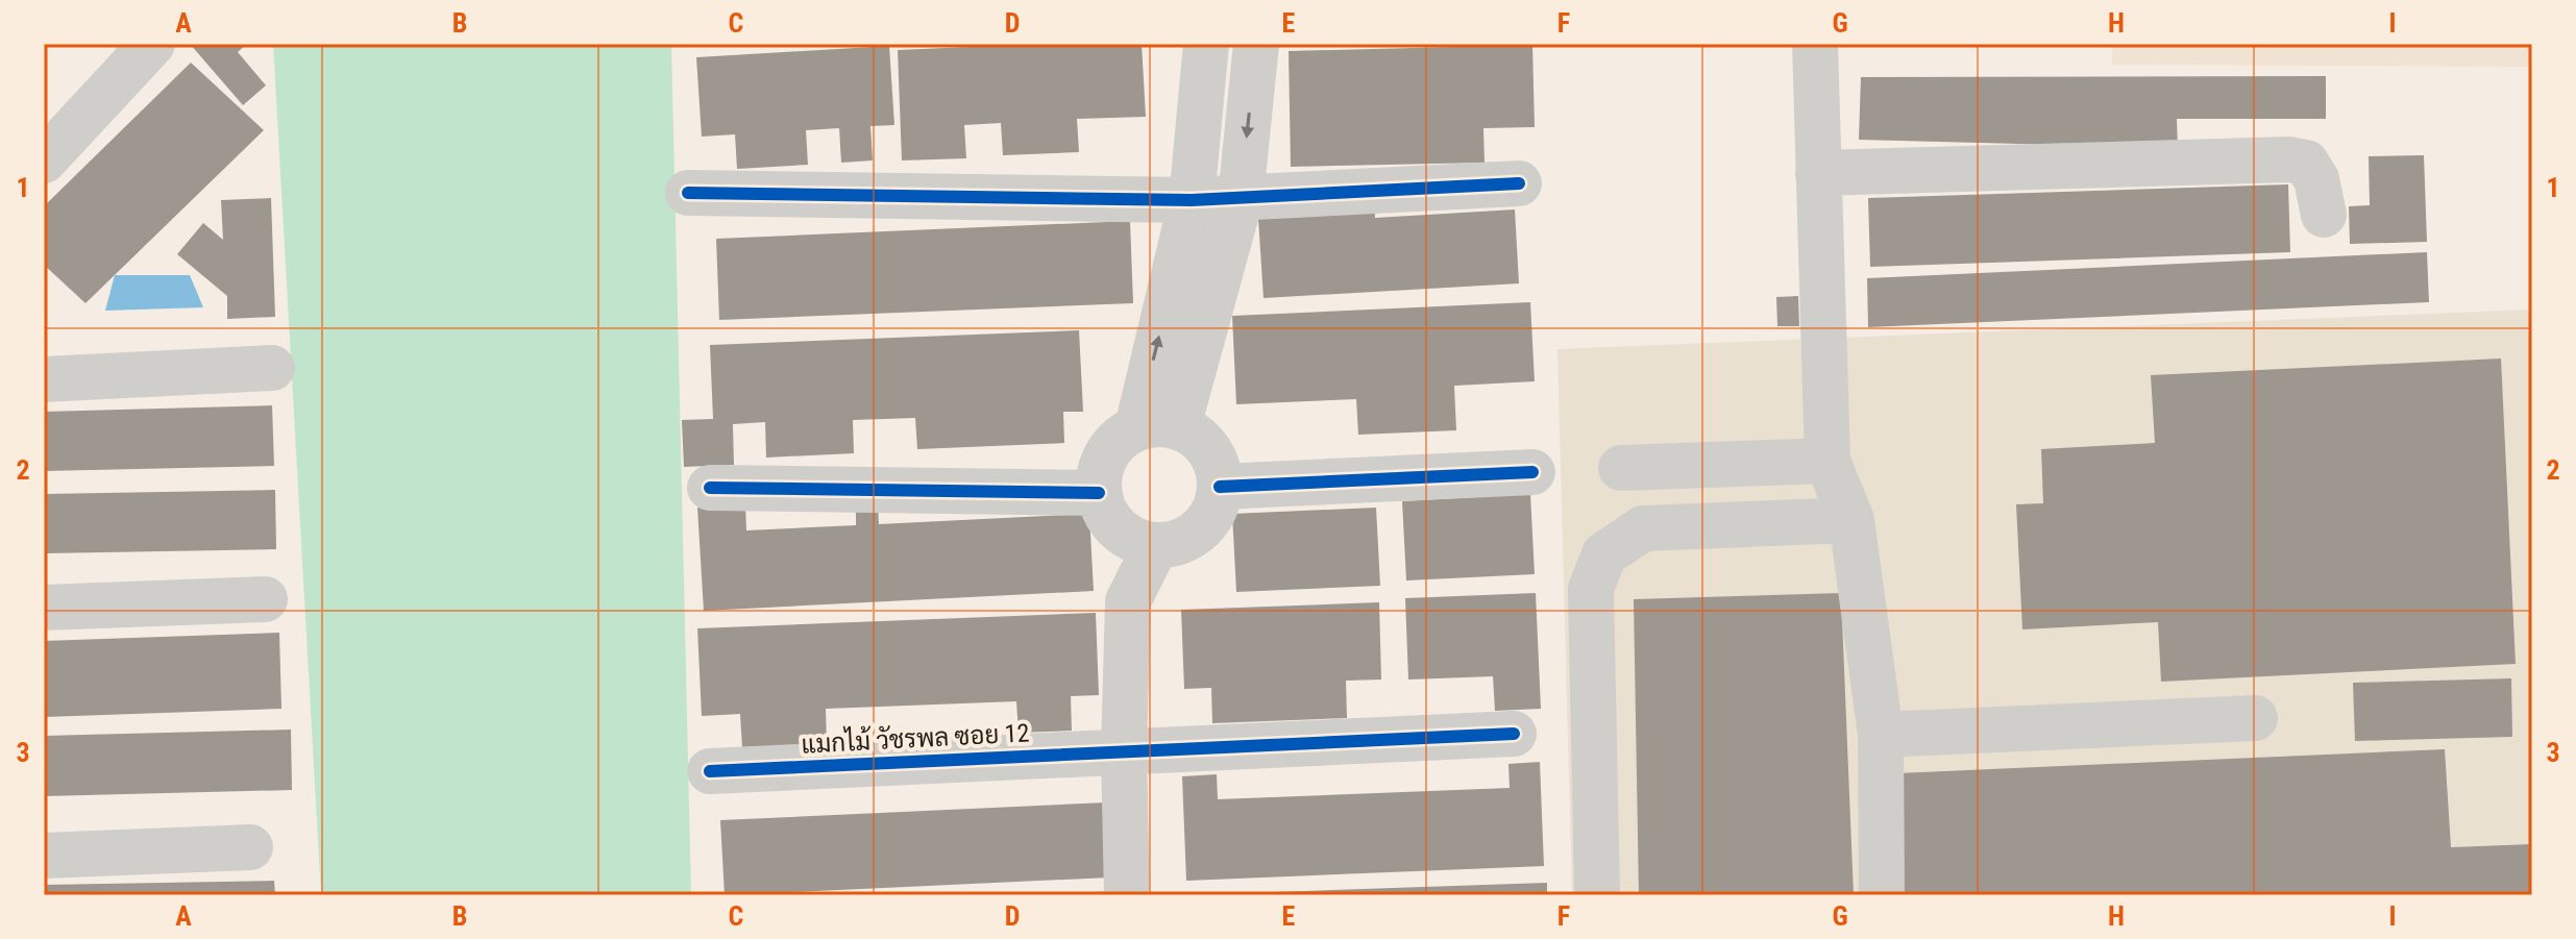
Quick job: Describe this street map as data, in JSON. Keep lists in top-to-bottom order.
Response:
{
  "streets": {
    "street": ["แมกไม้ วัชรพล ซอย 12"]
  },
  "grid": {
    "columns": [
      "A",
      "B",
      "C",
      "D",
      "E",
      "F",
      "G",
      "H",
      "I"
    ],
    "rows": ["1", "2", "3"]
  }
}
